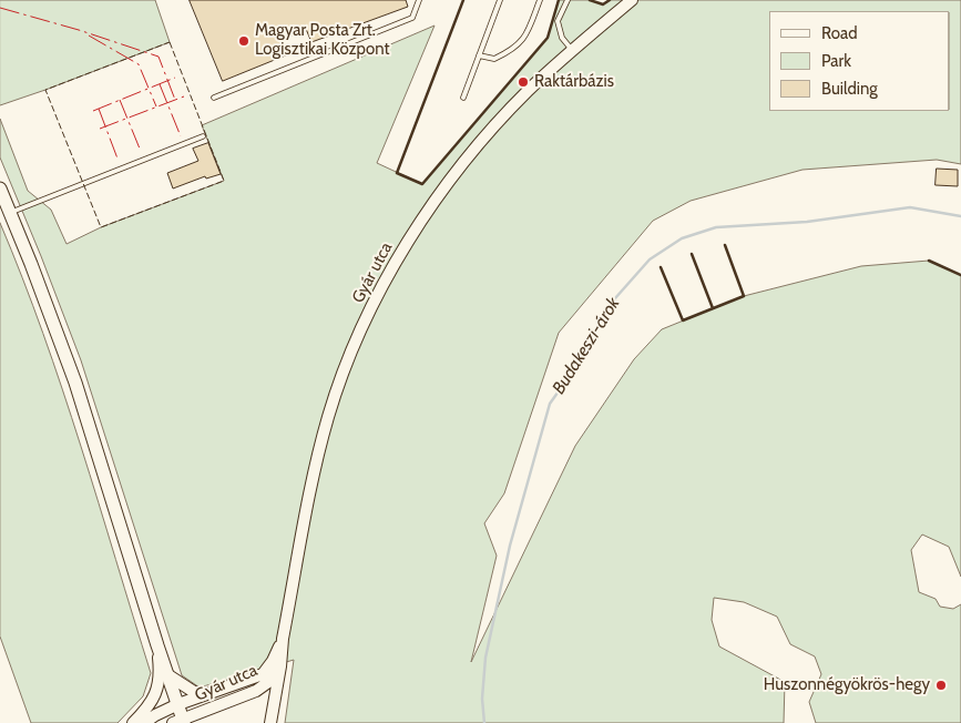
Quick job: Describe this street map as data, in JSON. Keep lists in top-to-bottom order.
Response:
{
  "streets": {
    "main road": ["Gyár utca"]
  },
  "water": ["Budakeszi-árok"],
  "places": ["Magyar Posta Zrt. Logisztikai Központ", "Raktárbázis", "Huszonnégyökrös-hegy"],
  "legend": ["Road", "Park", "Building"]
}
